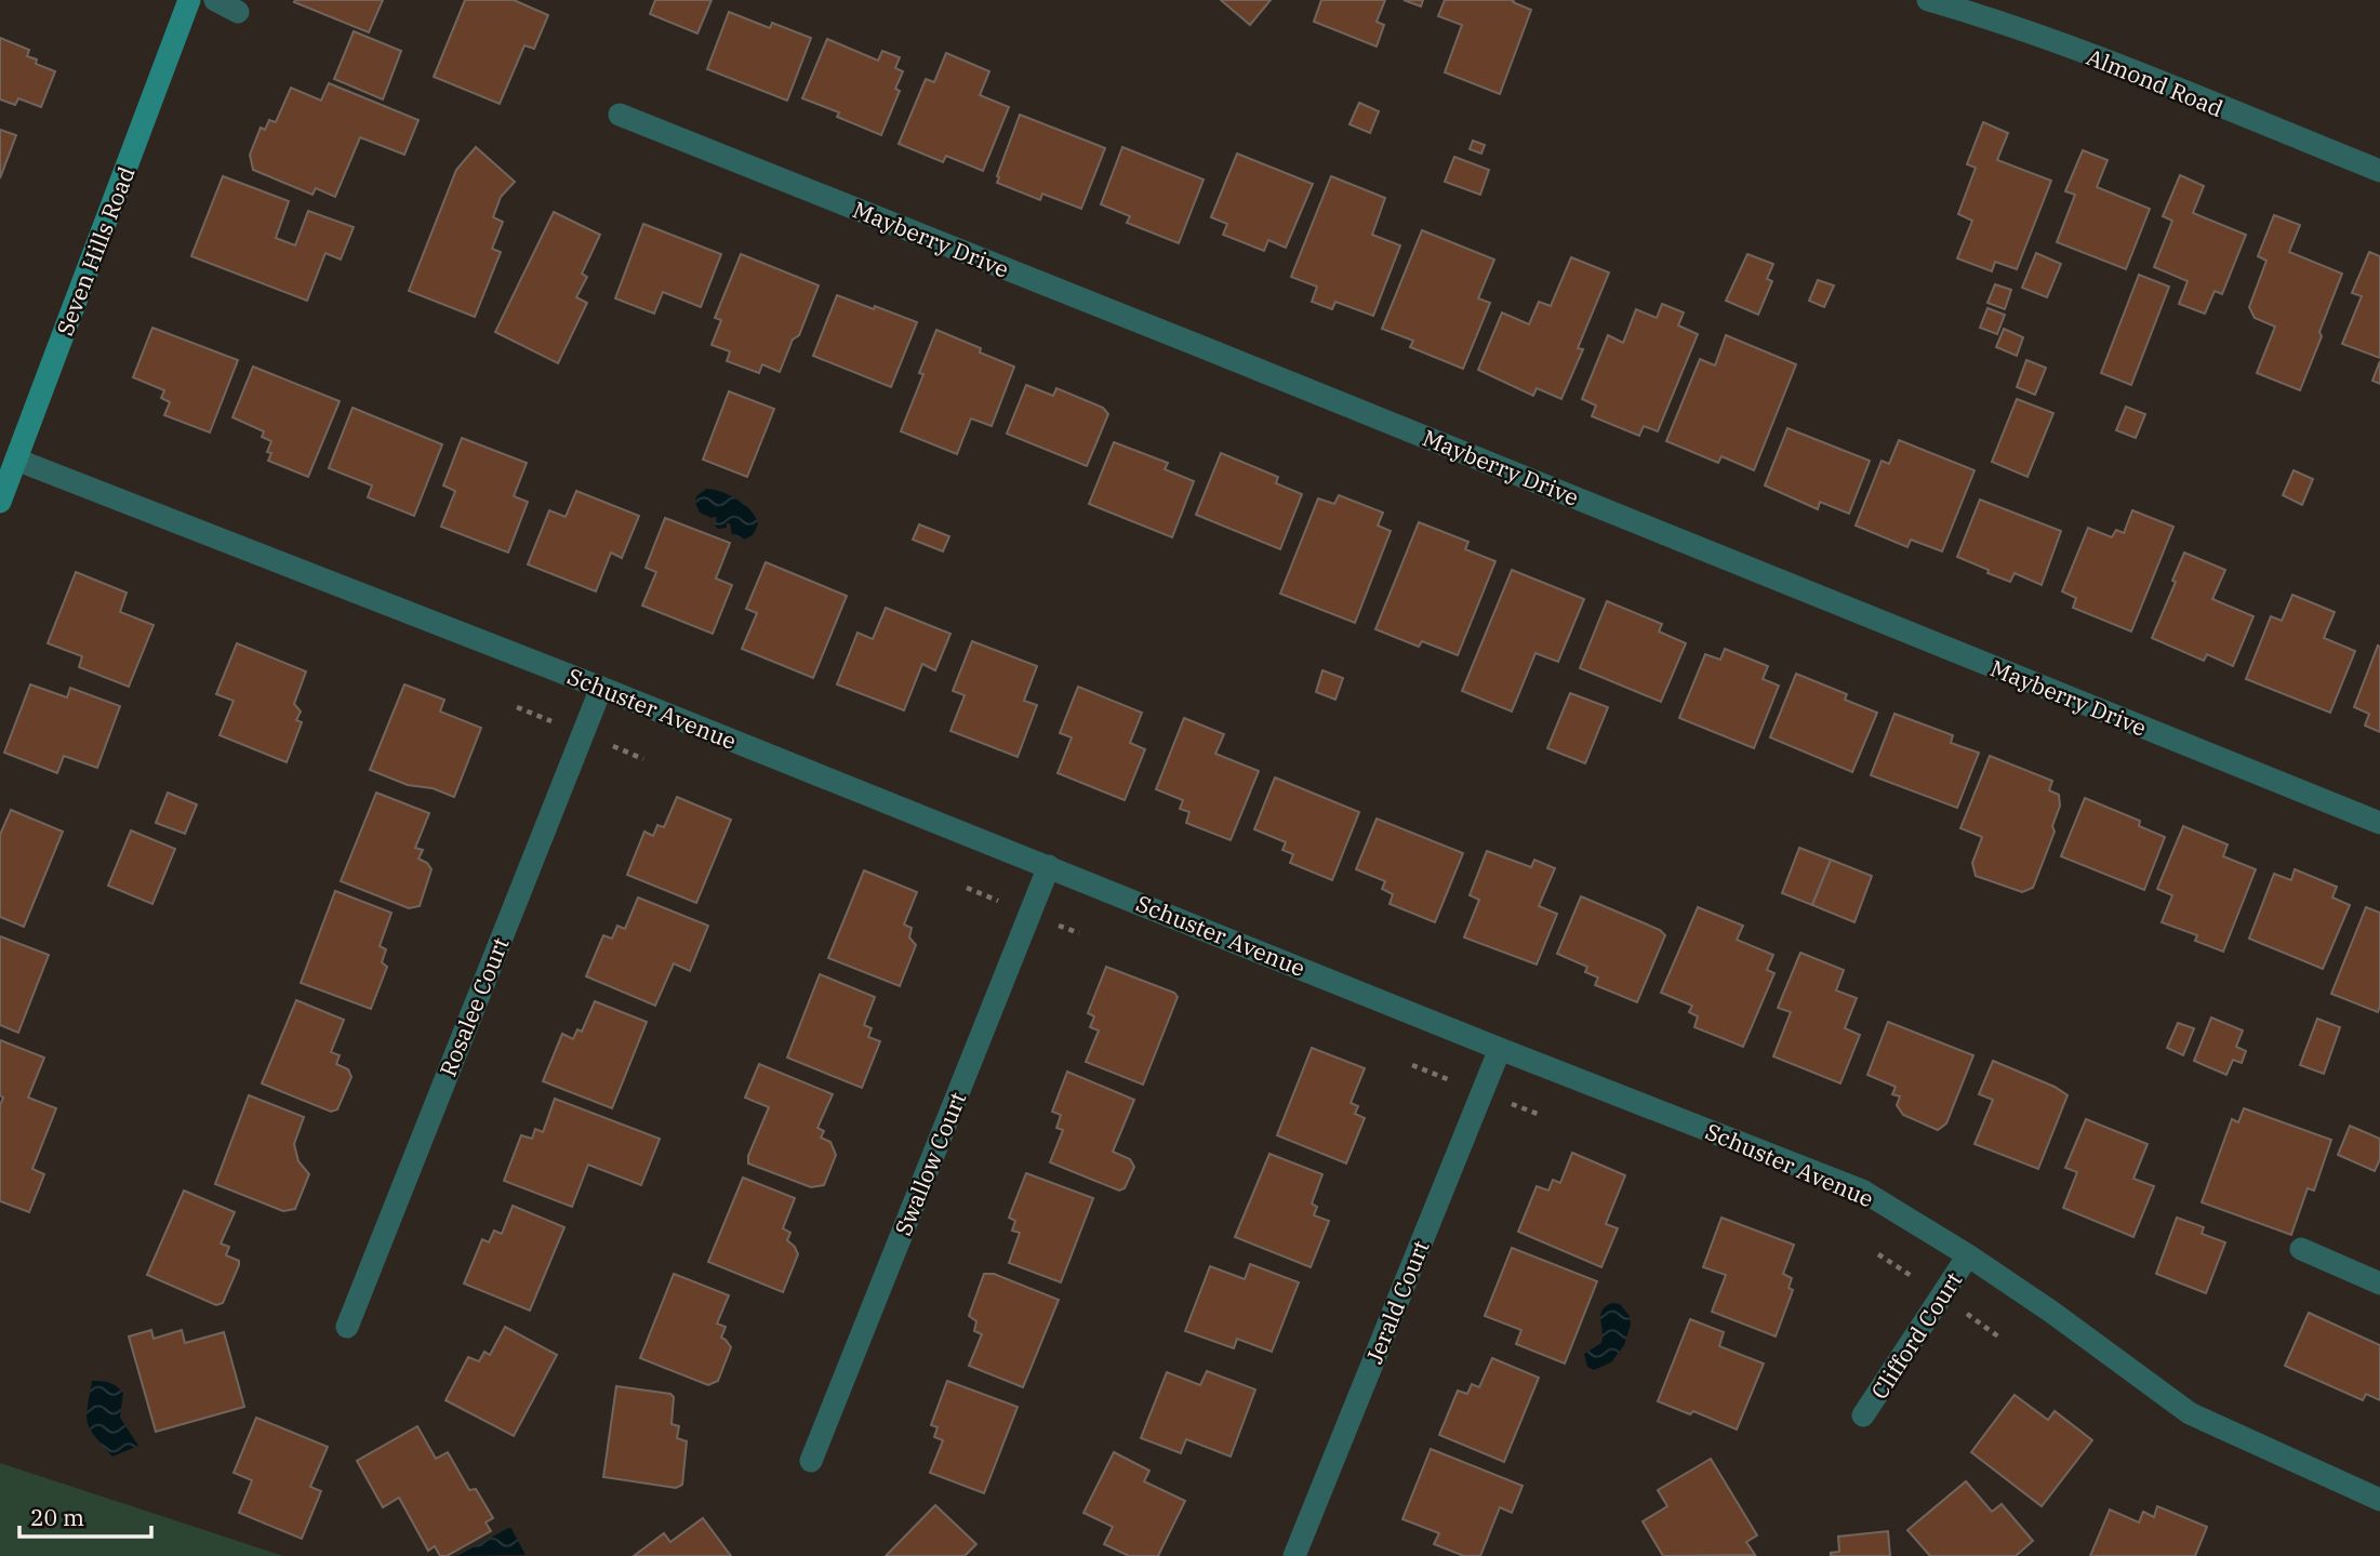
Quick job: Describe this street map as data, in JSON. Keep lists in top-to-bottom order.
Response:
{
  "streets": {
    "street": [
      "Almond Road",
      "Mayberry Drive",
      "Seven Hills Road",
      "Schuster Avenue",
      "Rosalee Court",
      "Swallow Court",
      "Jerald Court",
      "Clifford Court"
    ]
  },
  "crossings": [
    ["Seven Hills Road", "Schuster Avenue"],
    ["Schuster Avenue", "Rosalee Court"],
    ["Schuster Avenue", "Swallow Court"],
    ["Schuster Avenue", "Jerald Court"],
    ["Schuster Avenue", "Clifford Court"]
  ],
  "scale_bar": "20 m"
}
